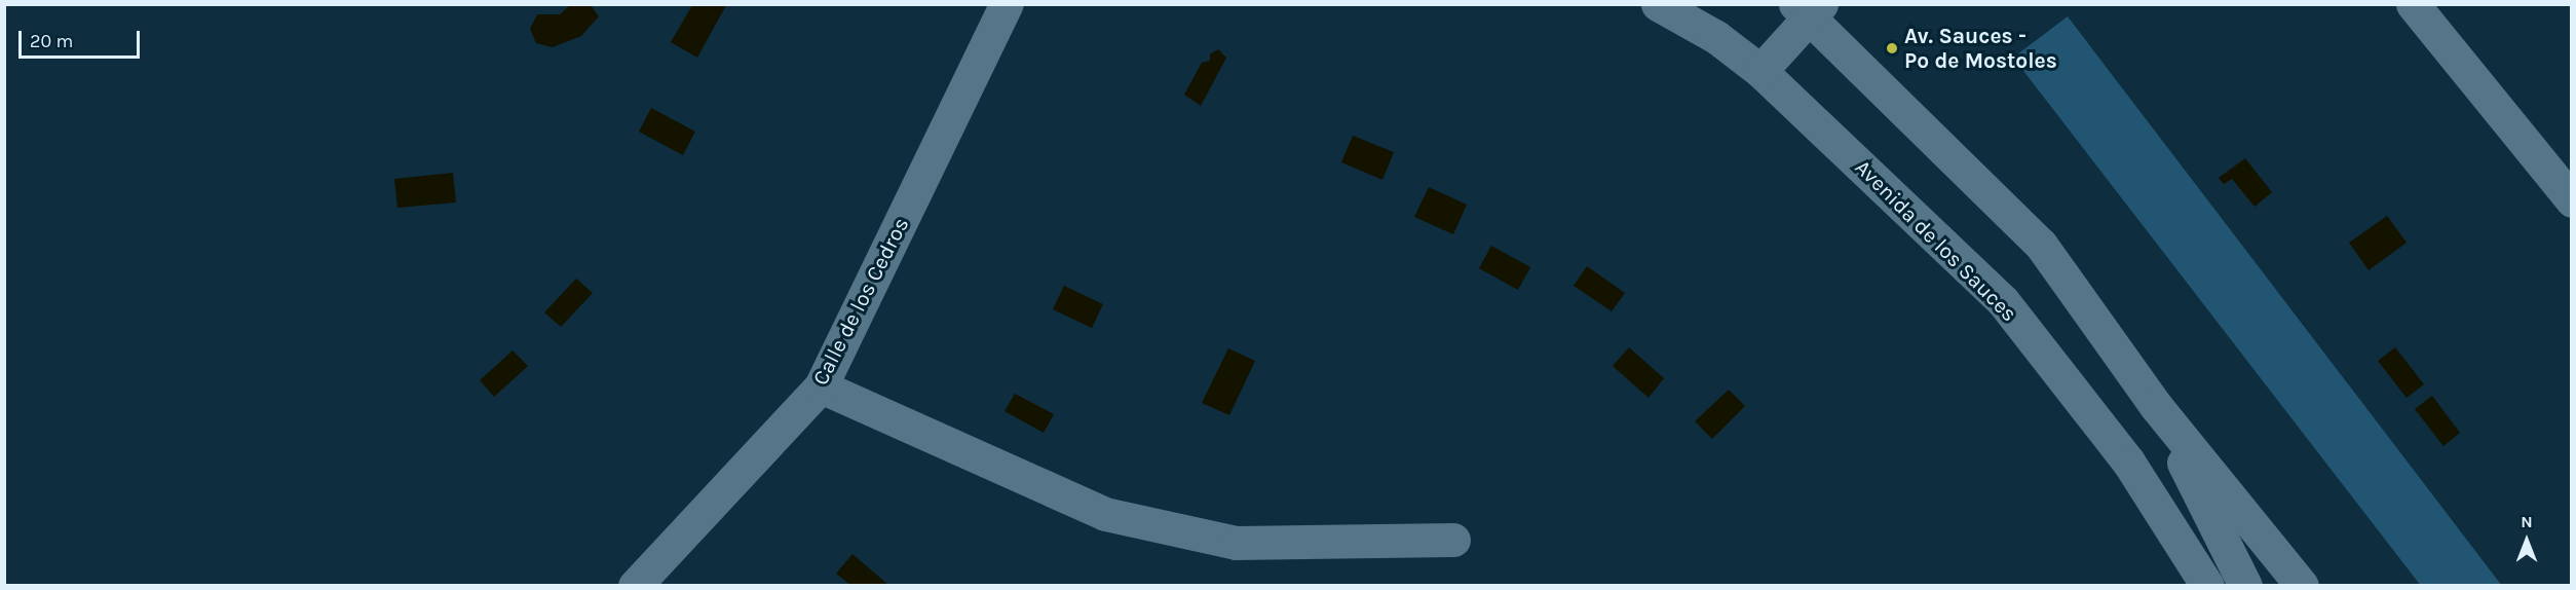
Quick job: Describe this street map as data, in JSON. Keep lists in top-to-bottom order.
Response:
{
  "streets": {
    "street": ["Avenida de los Sauces", "Calle de los Cedros"]
  },
  "places": ["Av. Sauces - Pº de Mostoles"],
  "scale_bar": "20 m",
  "north": "top"
}
